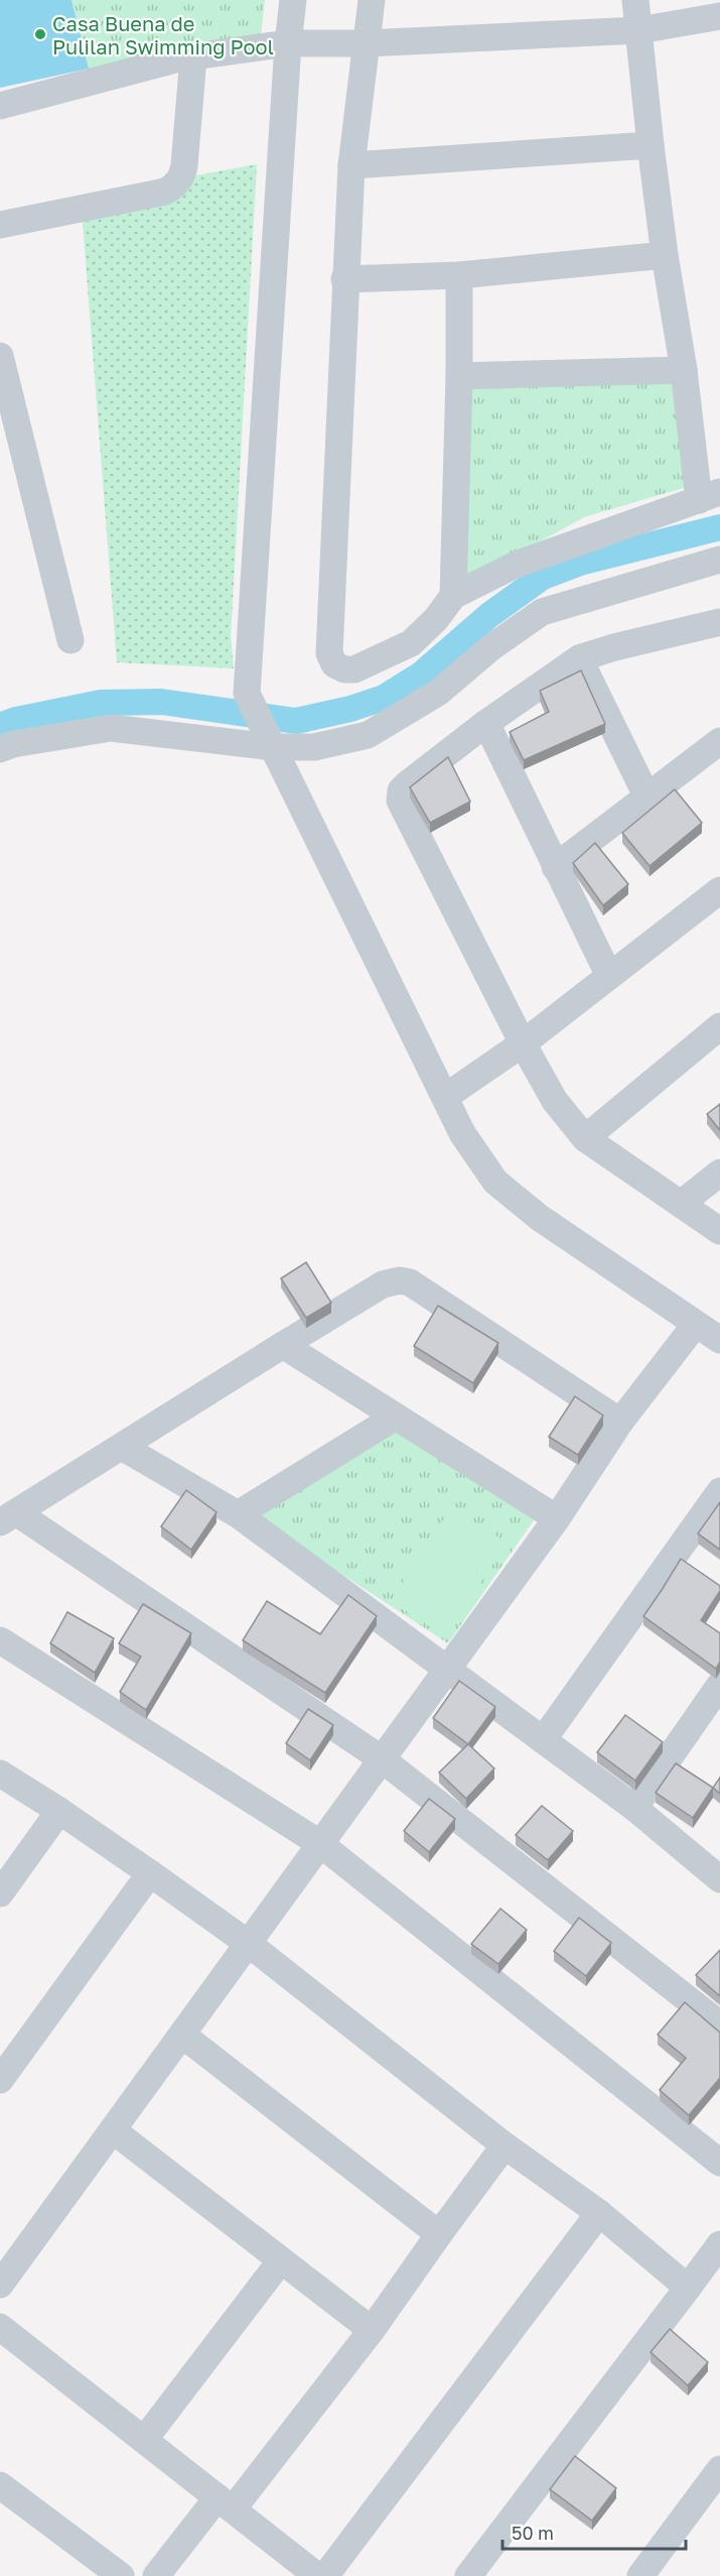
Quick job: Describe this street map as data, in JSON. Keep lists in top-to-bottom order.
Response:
{
  "places": ["Casa Buena de Pulilan Swimming Pool"],
  "scale_bar": "50 m"
}
